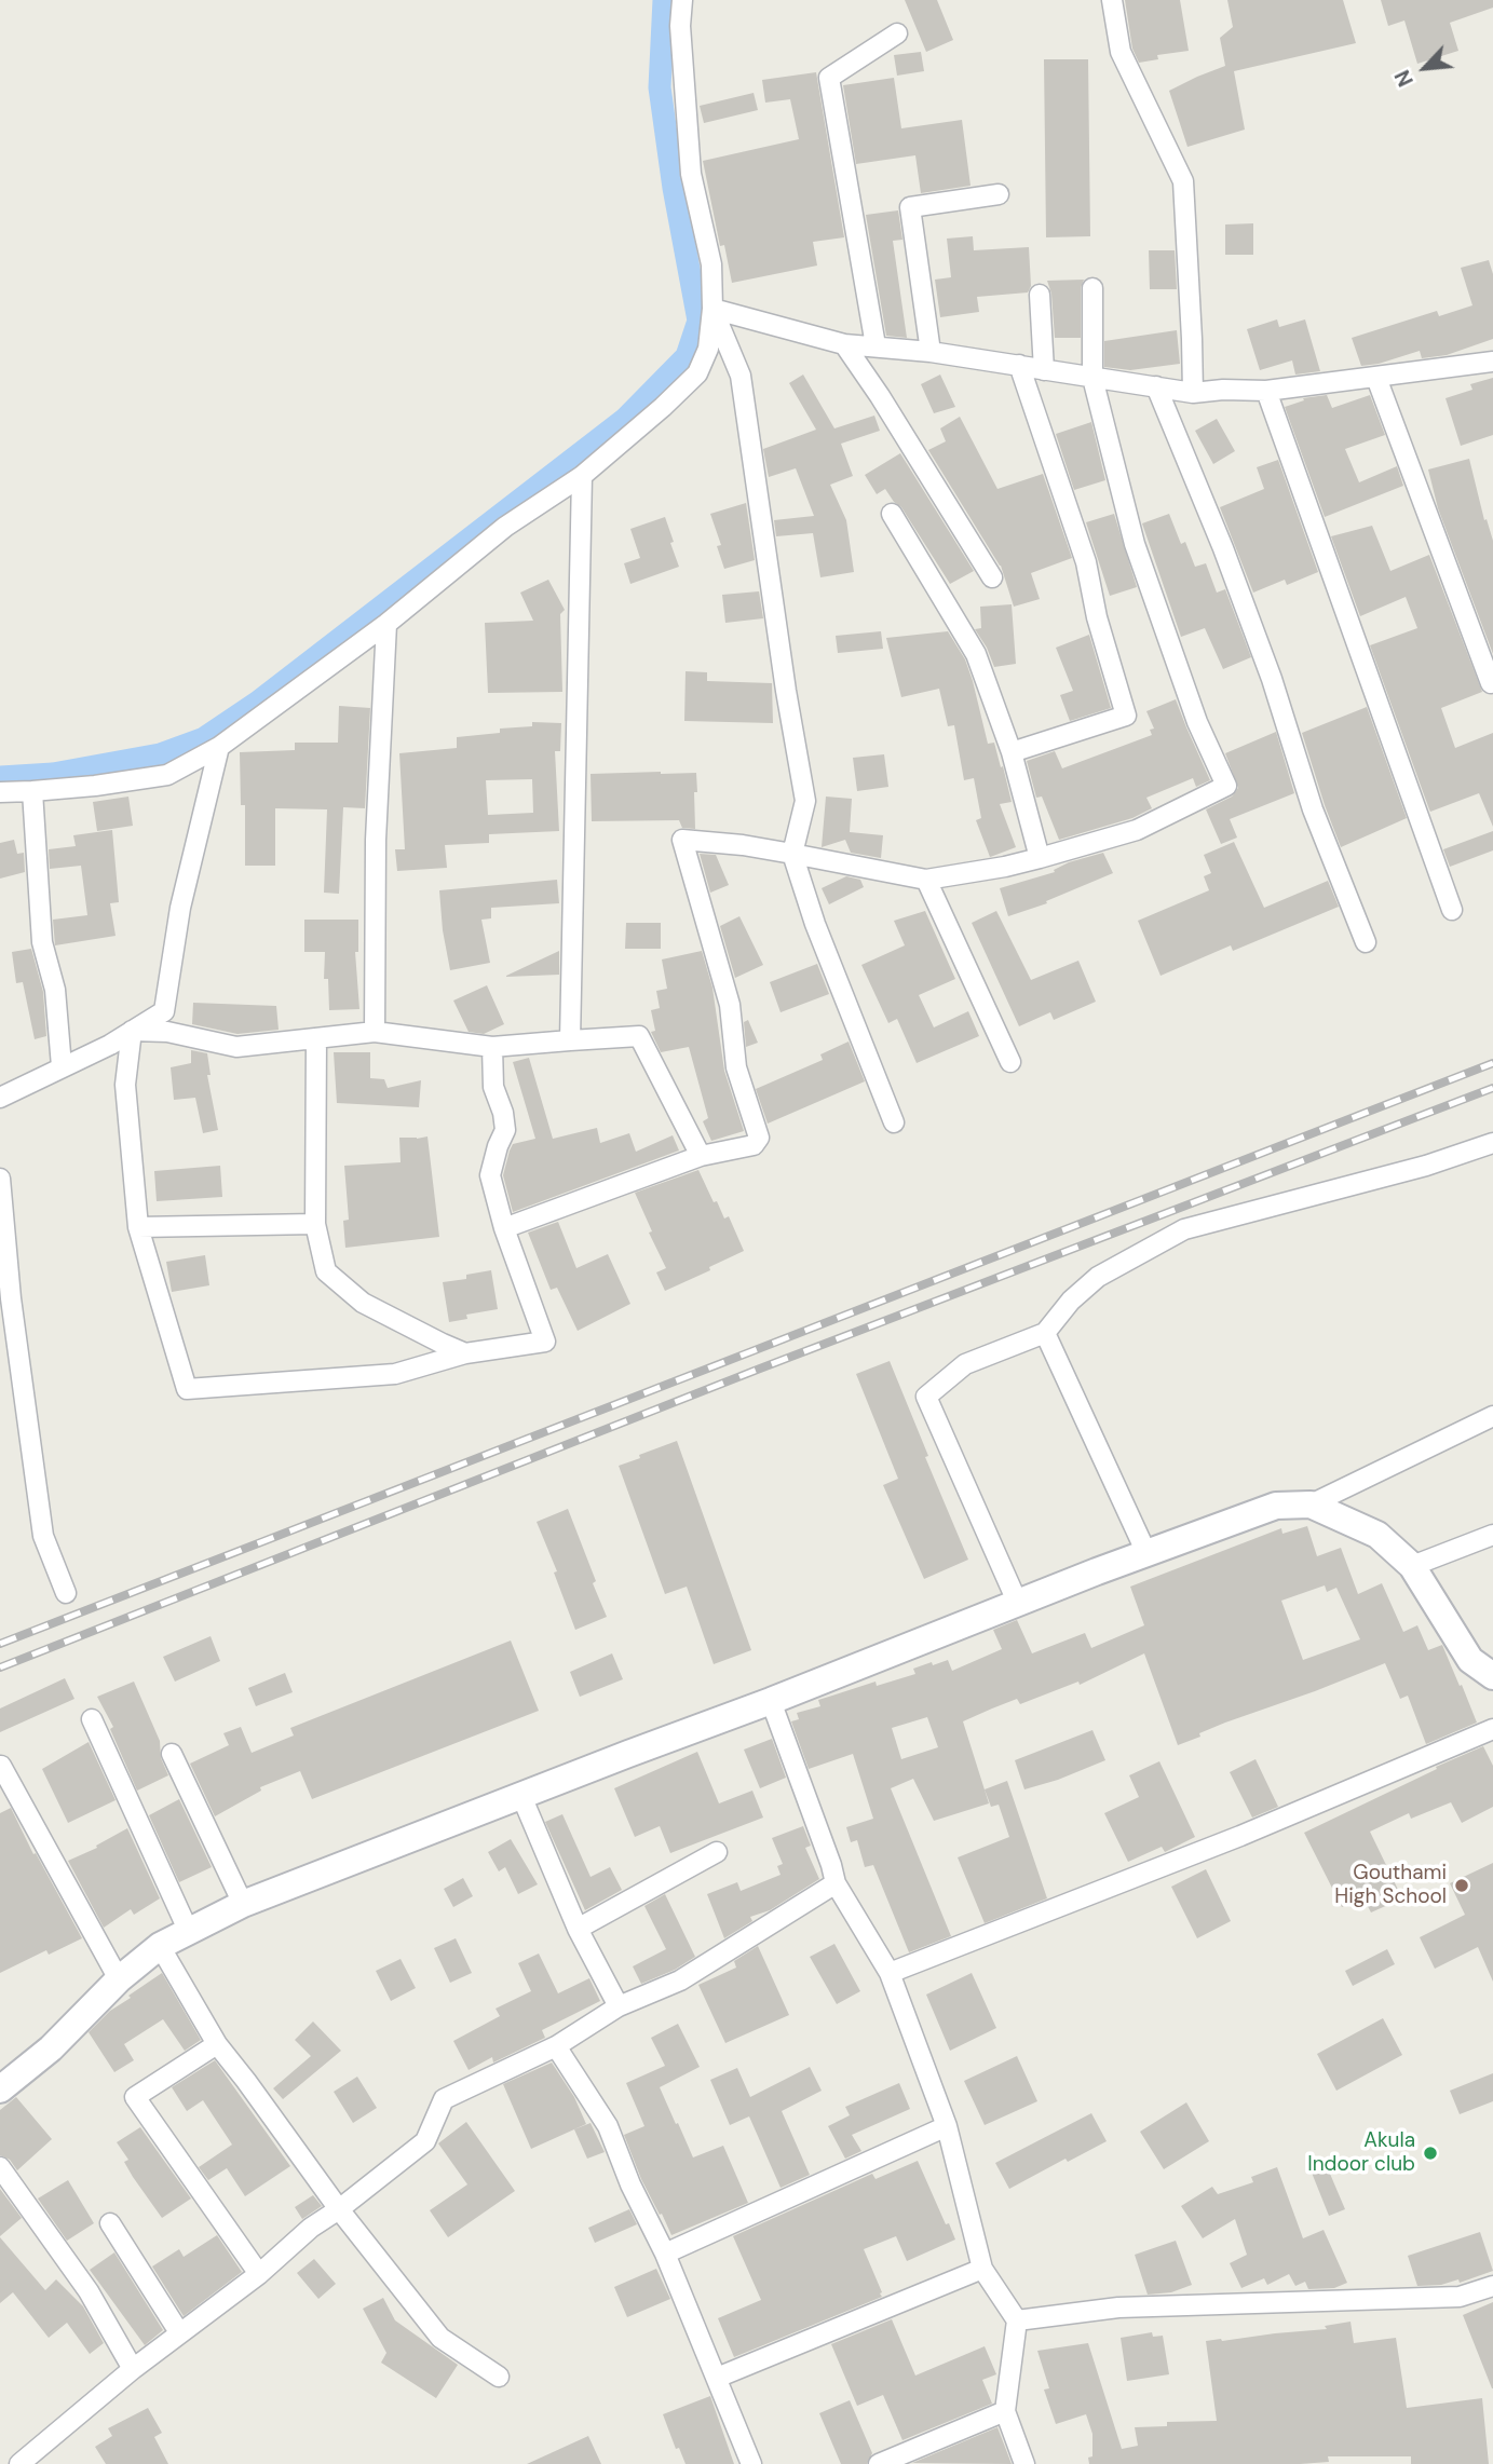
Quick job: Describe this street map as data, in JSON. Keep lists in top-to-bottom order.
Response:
{
  "places": ["Gouthami High School", "Akula Indoor club"],
  "north": "bottom left"
}
